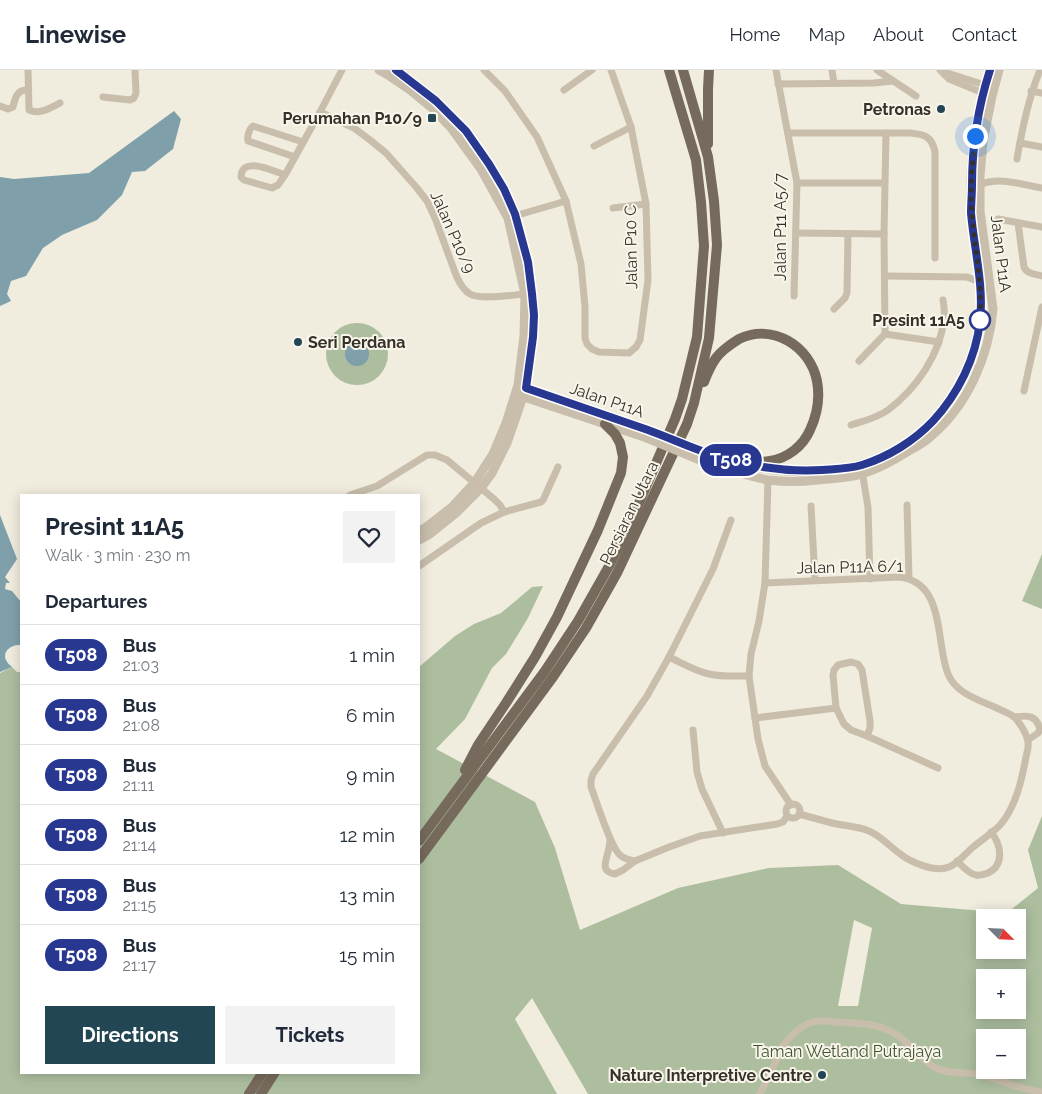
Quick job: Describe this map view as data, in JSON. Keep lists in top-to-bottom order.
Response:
{
  "streets": {
    "main road": ["Persiaran Utara"],
    "street": [
      "Jalan P11 A5/7",
      "Jalan P10/9",
      "Jalan P10 C",
      "Jalan P11A",
      "Jalan P11A 6/1"
    ]
  },
  "parks": ["Taman Wetland Putrajaya"],
  "places": {
    "other": [
      "Petronas",
      "Presint 11A5",
      "Seri Perdana",
      "Nature Interpretive Centre"
    ],
    "transit": ["Perumahan P10/9"]
  },
  "lines": ["bus line T508"],
  "north": "bottom right",
  "page": {
    "header": "Linewise",
    "nav": [
      "Home",
      "Map",
      "About",
      "Contact"
    ],
    "on_map": "T508",
    "heading": [
      ["Presint 11A5", "Walk · 3 min · 230 m"],
      "Departures"
    ],
    "list": [
      {
        "mark": "T508",
        "name": "Bus",
        "note": "21:03",
        "value": "1 min"
      },
      {
        "mark": "T508",
        "name": "Bus",
        "note": "21:08",
        "value": "6 min"
      },
      {
        "mark": "T508",
        "name": "Bus",
        "note": "21:11",
        "value": "9 min"
      },
      {
        "mark": "T508",
        "name": "Bus",
        "note": "21:14",
        "value": "12 min"
      },
      {
        "mark": "T508",
        "name": "Bus",
        "note": "21:15",
        "value": "13 min"
      },
      {
        "mark": "T508",
        "name": "Bus",
        "note": "21:17",
        "value": "15 min"
      }
    ],
    "map_buttons": ["+", "−"],
    "buttons": ["Directions", "Tickets"]
  }
}
